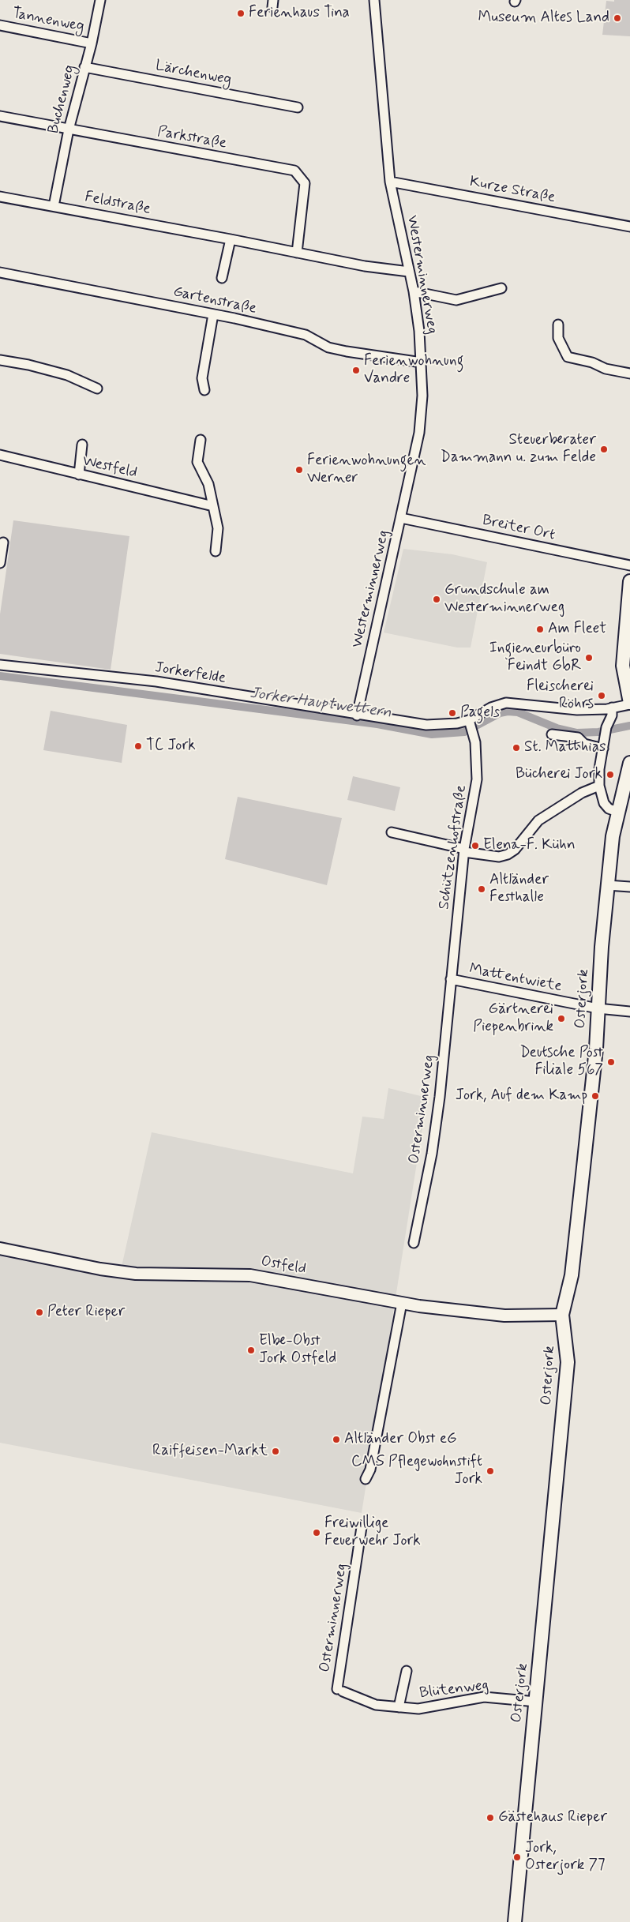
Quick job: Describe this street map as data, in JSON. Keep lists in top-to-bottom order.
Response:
{
  "streets": {
    "main road": ["Osterjork"],
    "street": [
      "Tannenweg",
      "Lärchenweg",
      "Buchenweg",
      "Parkstraße",
      "Kurze Straße",
      "Feldstraße",
      "Westerminnerweg",
      "Gartenstraße",
      "Westfeld",
      "Breiter Ort",
      "Jorkerfelde",
      "Schützenhofstraße",
      "Mattentwiete",
      "Osterminnerweg",
      "Ostfeld",
      "Blütenweg"
    ]
  },
  "crossings": [
    ["Tannenweg", "Buchenweg"],
    ["Lärchenweg", "Buchenweg"],
    ["Buchenweg", "Parkstraße"],
    ["Buchenweg", "Feldstraße"],
    ["Parkstraße", "Feldstraße"],
    ["Kurze Straße", "Westerminnerweg"],
    ["Feldstraße", "Westerminnerweg"],
    ["Westerminnerweg", "Gartenstraße"],
    ["Westerminnerweg", "Breiter Ort"],
    ["Westerminnerweg", "Jorkerfelde"],
    ["Jorkerfelde", "Schützenhofstraße"],
    ["Schützenhofstraße", "Mattentwiete"],
    ["Schützenhofstraße", "Osterminnerweg"],
    ["Mattentwiete", "Osterjork"],
    ["Mattentwiete", "Osterminnerweg"],
    ["Osterjork", "Ostfeld"],
    ["Osterjork", "Blütenweg"],
    ["Osterminnerweg", "Blütenweg"]
  ],
  "water": ["Jorker Hauptwettern"],
  "places": [
    "Ferienhaus Tina",
    "Museum Altes Land",
    "Ferienwohnung Vandre",
    "Steuerberater Dammann u. zum Felde",
    "Ferienwohnungen Werner",
    "Grundschule am Westerminnerweg",
    "Am Fleet",
    "Ingieneurbüro Feindt GbR",
    "Fleischerei Röhrs",
    "Pagels",
    "TC Jork",
    "St. Matthias",
    "Bücherei Jork",
    "Elena-F. Kühn",
    "Altländer Festhalle",
    "Gärtnerei Piepenbrink",
    "Deutsche Post Filiale 567",
    "Jork, Auf dem Kamp",
    "Peter Rieper",
    "Elbe-Obst Jork Ostfeld",
    "Altländer Obst eG",
    "Raiffeisen-Markt",
    "CMS Pflegewohnstift Jork",
    "Freiwillige Feuerwehr Jork",
    "Gästehaus Rieper",
    "Jork, Osterjork 77"
  ]
}
